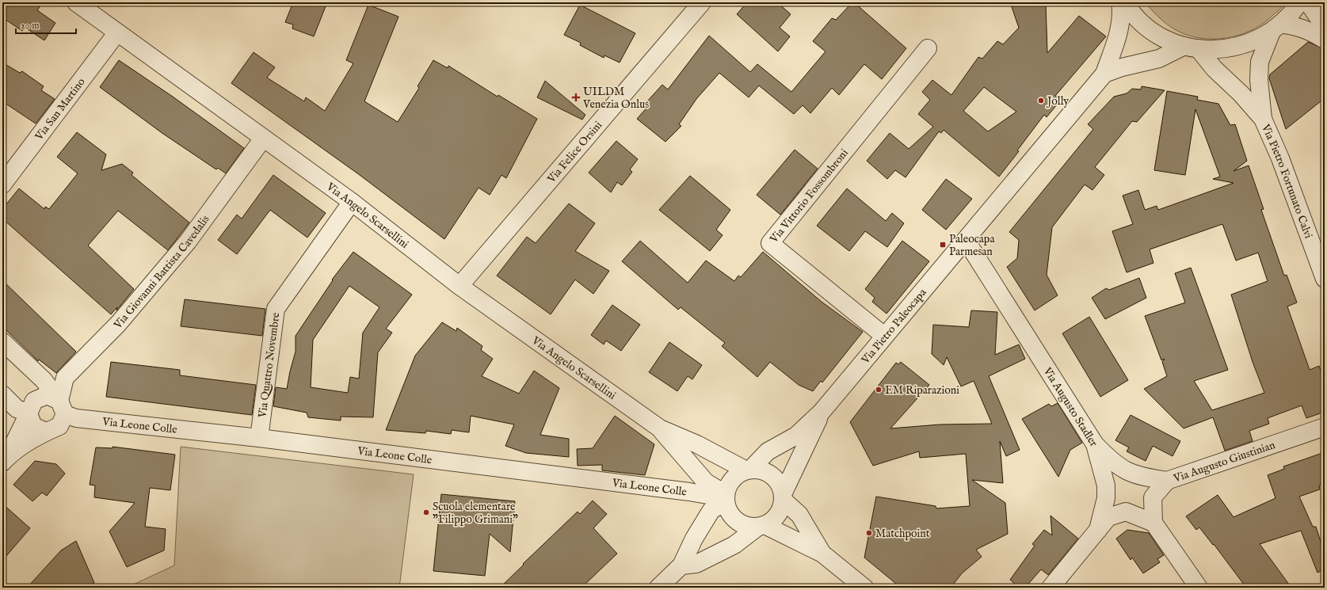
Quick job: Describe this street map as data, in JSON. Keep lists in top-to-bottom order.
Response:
{
  "streets": {
    "street": [
      "Via San Martino",
      "Via Felice Orsini",
      "Via Pietro Fortunato Calvi",
      "Via Vittorio Fossombroni",
      "Via Angelo Scarsellini",
      "Via Giovanni Battista Cavedalis",
      "Via Pietro Paleocapa",
      "Via Quattro Novembre",
      "Via Augusto Stadler",
      "Via Leone Colle",
      "Via Augusto Giustinian"
    ]
  },
  "crossings": [
    ["Via San Martino", "Via Angelo Scarsellini"],
    ["Via Felice Orsini", "Via Angelo Scarsellini"],
    ["Via Vittorio Fossombroni", "Via Pietro Paleocapa"],
    ["Via Angelo Scarsellini", "Via Giovanni Battista Cavedalis"],
    ["Via Angelo Scarsellini", "Via Pietro Paleocapa"],
    ["Via Angelo Scarsellini", "Via Quattro Novembre"],
    ["Via Angelo Scarsellini", "Via Leone Colle"],
    ["Via Giovanni Battista Cavedalis", "Via Leone Colle"],
    ["Via Pietro Paleocapa", "Via Augusto Stadler"],
    ["Via Pietro Paleocapa", "Via Leone Colle"],
    ["Via Quattro Novembre", "Via Leone Colle"],
    ["Via Augusto Stadler", "Via Augusto Giustinian"]
  ],
  "places": {
    "health": ["UILDM Venezia Onlus"],
    "other": [
      "Jolly",
      "EM Riparazioni",
      "Scuola elementare \"Filippo Grimani\"",
      "Matchpoint"
    ],
    "transit": ["Paleocapa Parmesan"]
  },
  "scale_bar": "20 m"
}
